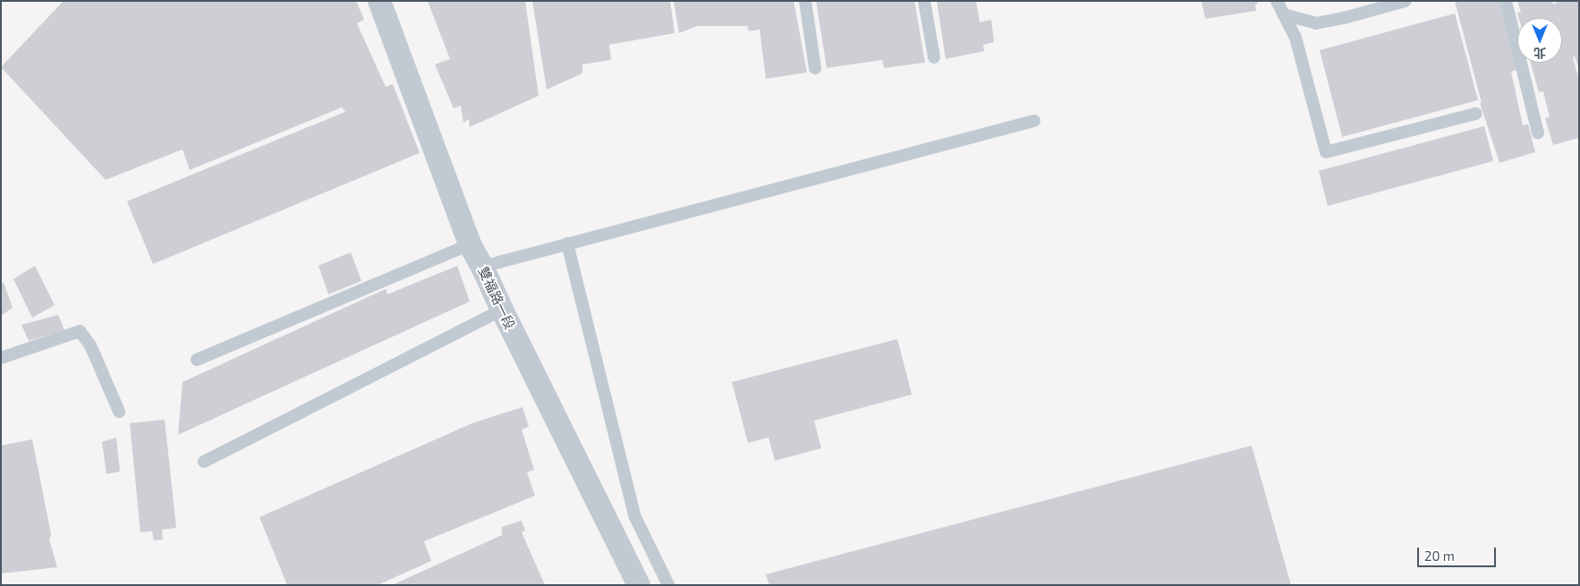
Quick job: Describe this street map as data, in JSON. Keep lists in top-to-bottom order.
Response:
{
  "streets": {
    "street": ["雙福路一段"]
  },
  "scale_bar": "20 m",
  "north": "bottom"
}
